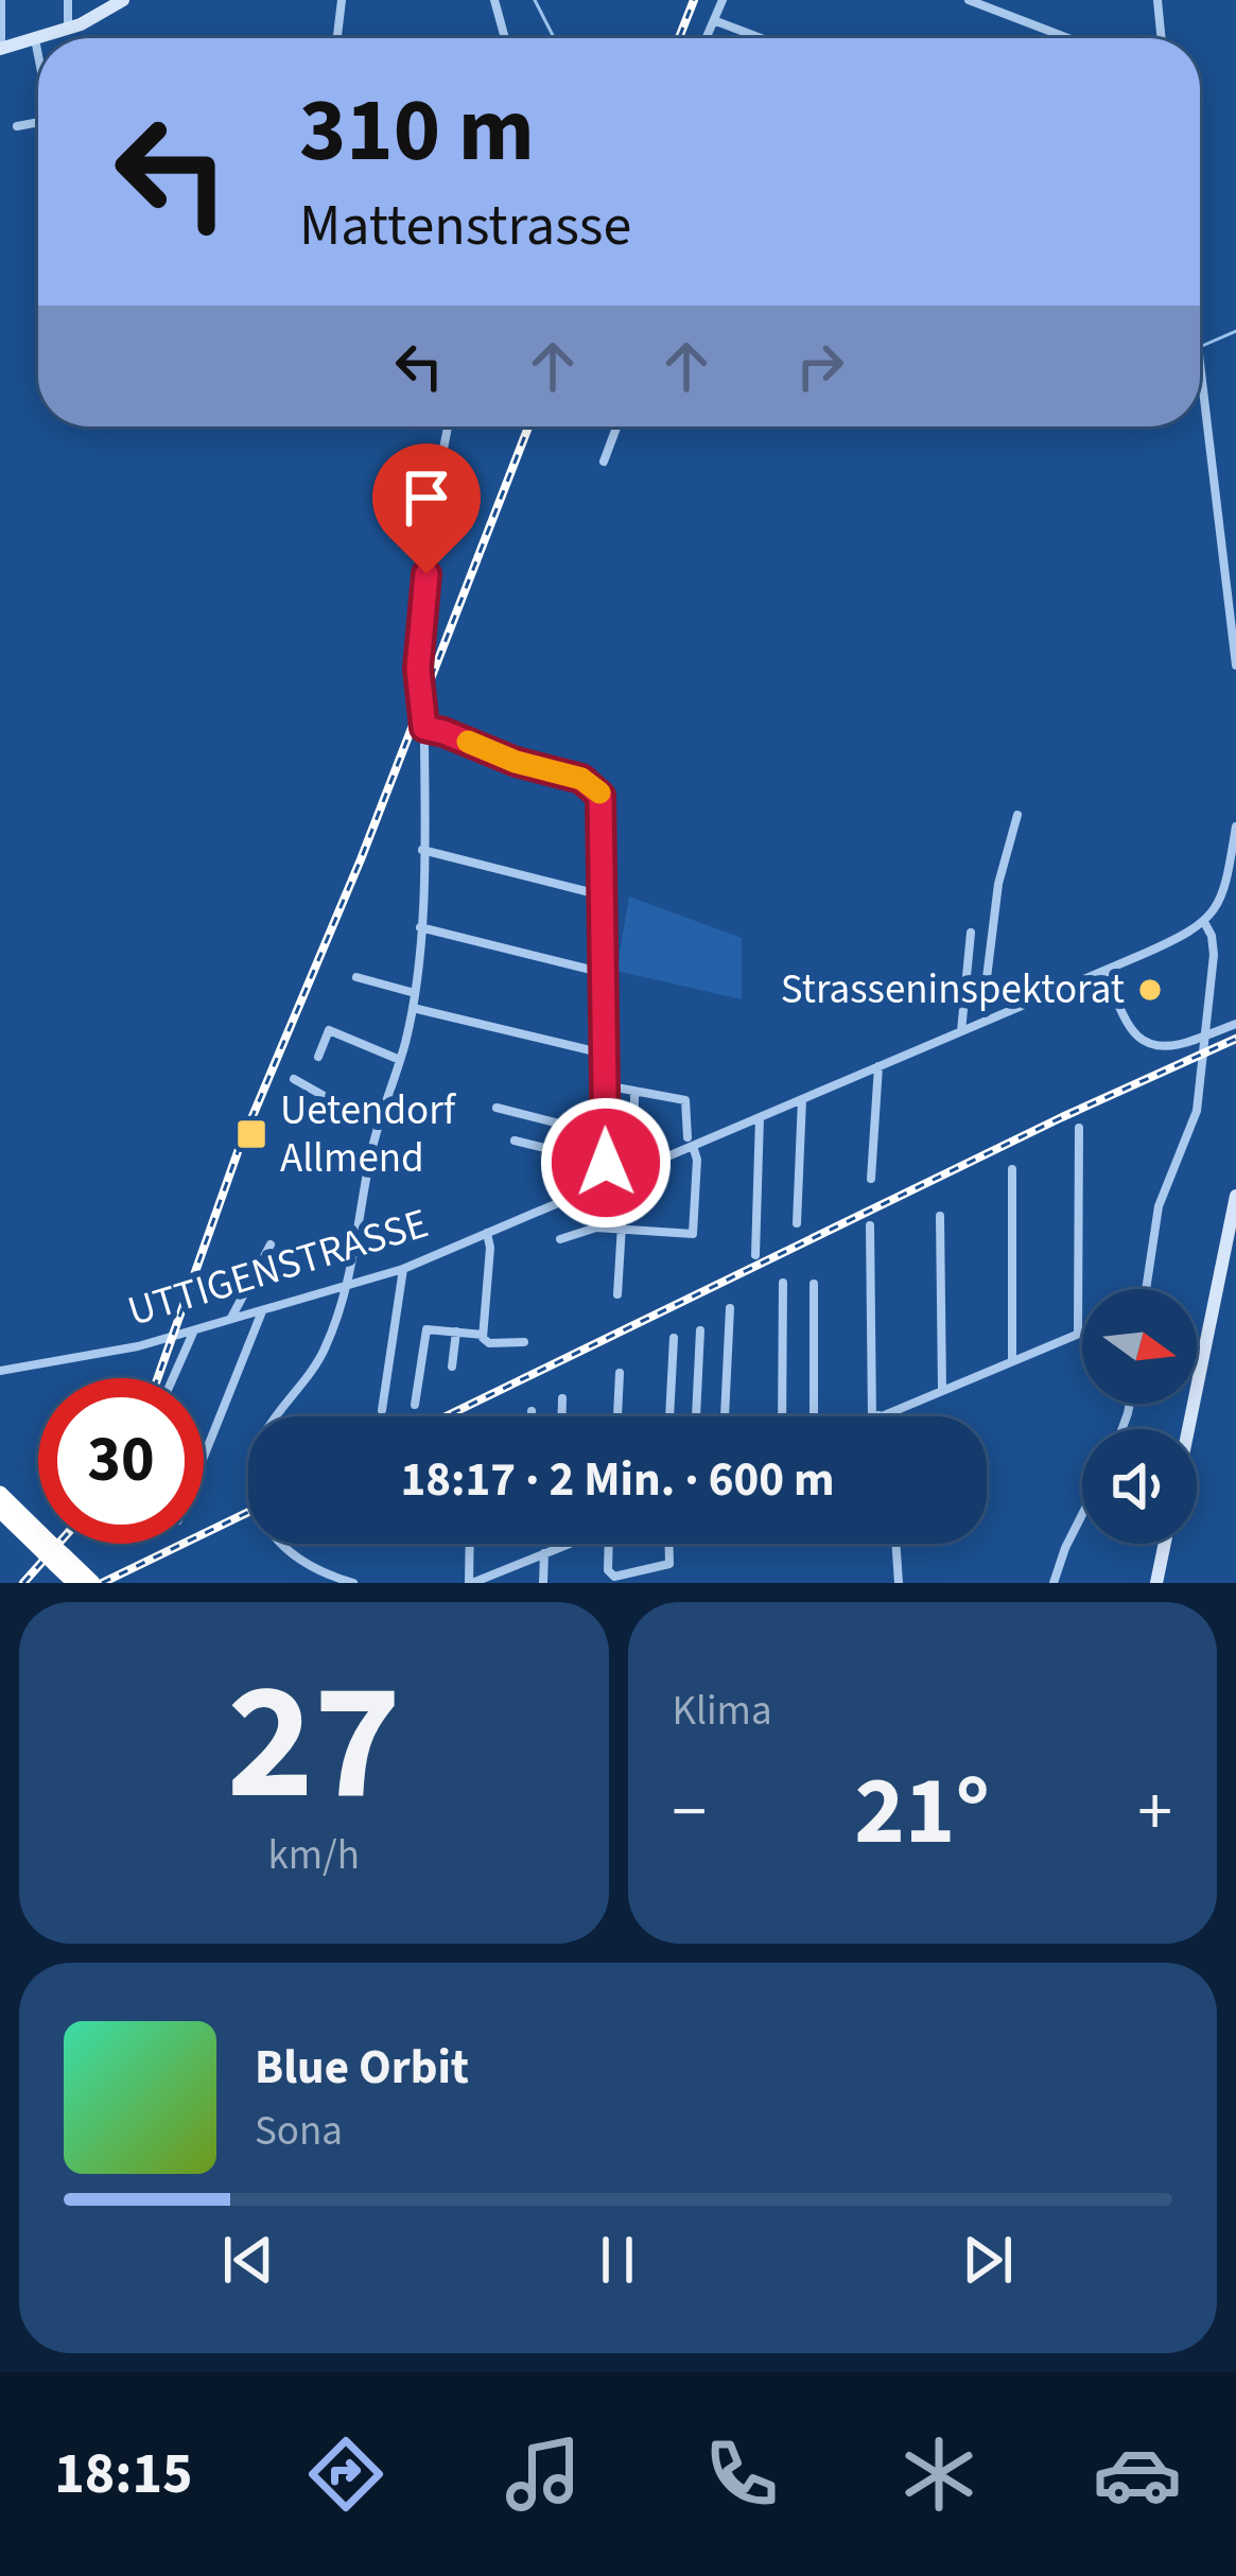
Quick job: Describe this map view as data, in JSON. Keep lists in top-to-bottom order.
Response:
{
  "streets": {
    "street": ["UTTIGENSTRASSE"]
  },
  "places": {
    "other": ["Strasseninspektorat"],
    "transit": ["Uetendorf Allmend"]
  },
  "north": "right",
  "page": {
    "turn": ["310 m", "Mattenstrasse"],
    "limit": "30",
    "trip": "18:17 · 2 Min. · 600 m",
    "tile": [
      ["27", "km/h"],
      "Klima"
    ],
    "heat": ["−", "21°", "+"],
    "song": ["Blue Orbit", "Sona"],
    "tabs": "18:15"
  }
}
